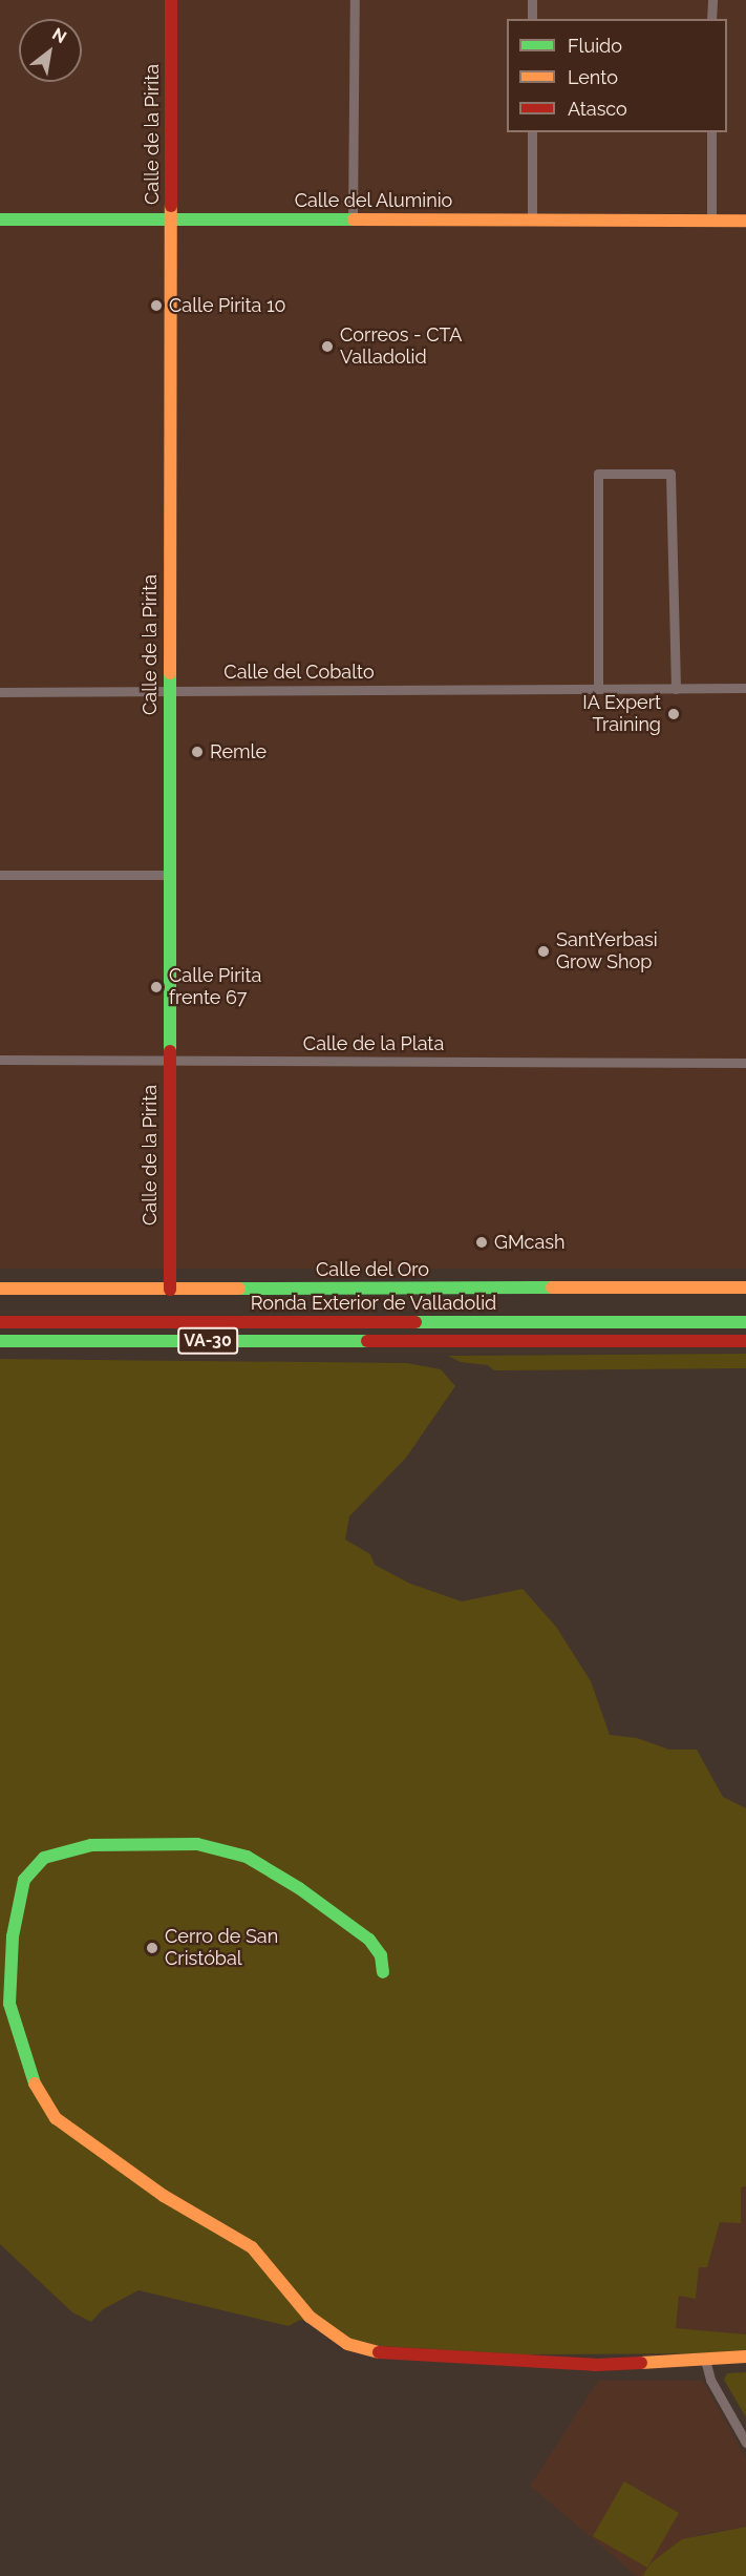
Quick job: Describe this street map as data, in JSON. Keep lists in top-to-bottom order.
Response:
{
  "streets": {
    "main road": [
      "Calle de la Pirita",
      "Calle del Aluminio",
      "Calle del Oro",
      "Ronda Exterior de Valladolid",
      "VA-30"
    ],
    "street": ["Calle del Cobalto", "Calle de la Plata"]
  },
  "crossings": [
    ["Calle de la Pirita", "Calle del Aluminio"],
    ["Calle de la Pirita", "Calle del Cobalto"],
    ["Calle de la Pirita", "Calle de la Plata"],
    ["Calle de la Pirita", "Calle del Oro"]
  ],
  "places": [
    "Calle Pirita 10",
    "Correos - CTA Valladolid",
    "IA Expert Training",
    "Remle",
    "SantYerbasi Grow Shop",
    "Calle Pirita frente 67",
    "GMcash",
    "Cerro de San Cristóbal"
  ],
  "legend": ["Fluido", "Lento", "Atasco"],
  "north": "top right"
}
